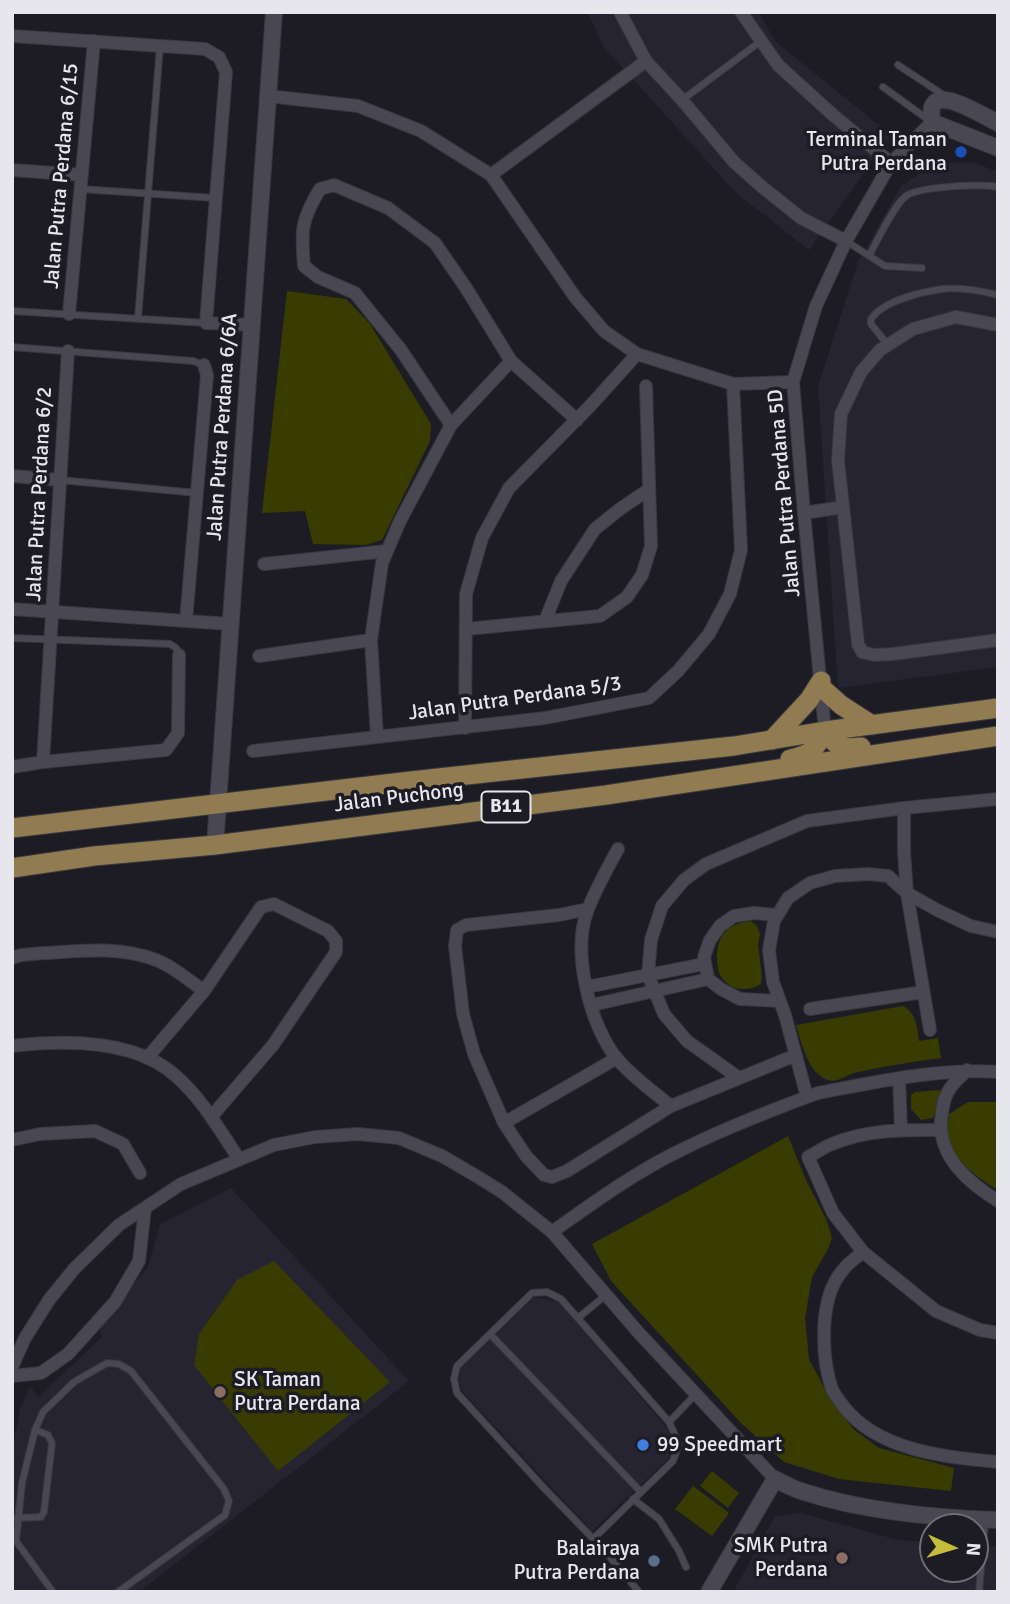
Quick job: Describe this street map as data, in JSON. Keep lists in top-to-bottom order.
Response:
{
  "streets": {
    "main road": ["Jalan Puchong", "B11"],
    "street": [
      "Jalan Putra Perdana 6/15",
      "Jalan Putra Perdana 6/6A",
      "Jalan Putra Perdana 5D",
      "Jalan Putra Perdana 6/2",
      "Jalan Putra Perdana 5/3"
    ]
  },
  "crossings": [
    ["Jalan Putra Perdana 6/6A", "Jalan Puchong"],
    ["Jalan Putra Perdana 5D", "Jalan Puchong"]
  ],
  "places": [
    "Terminal Taman Putra Perdana",
    "SK Taman Putra Perdana",
    "99 Speedmart",
    "SMK Putra Perdana",
    "Balairaya Putra Perdana"
  ],
  "north": "right"
}
